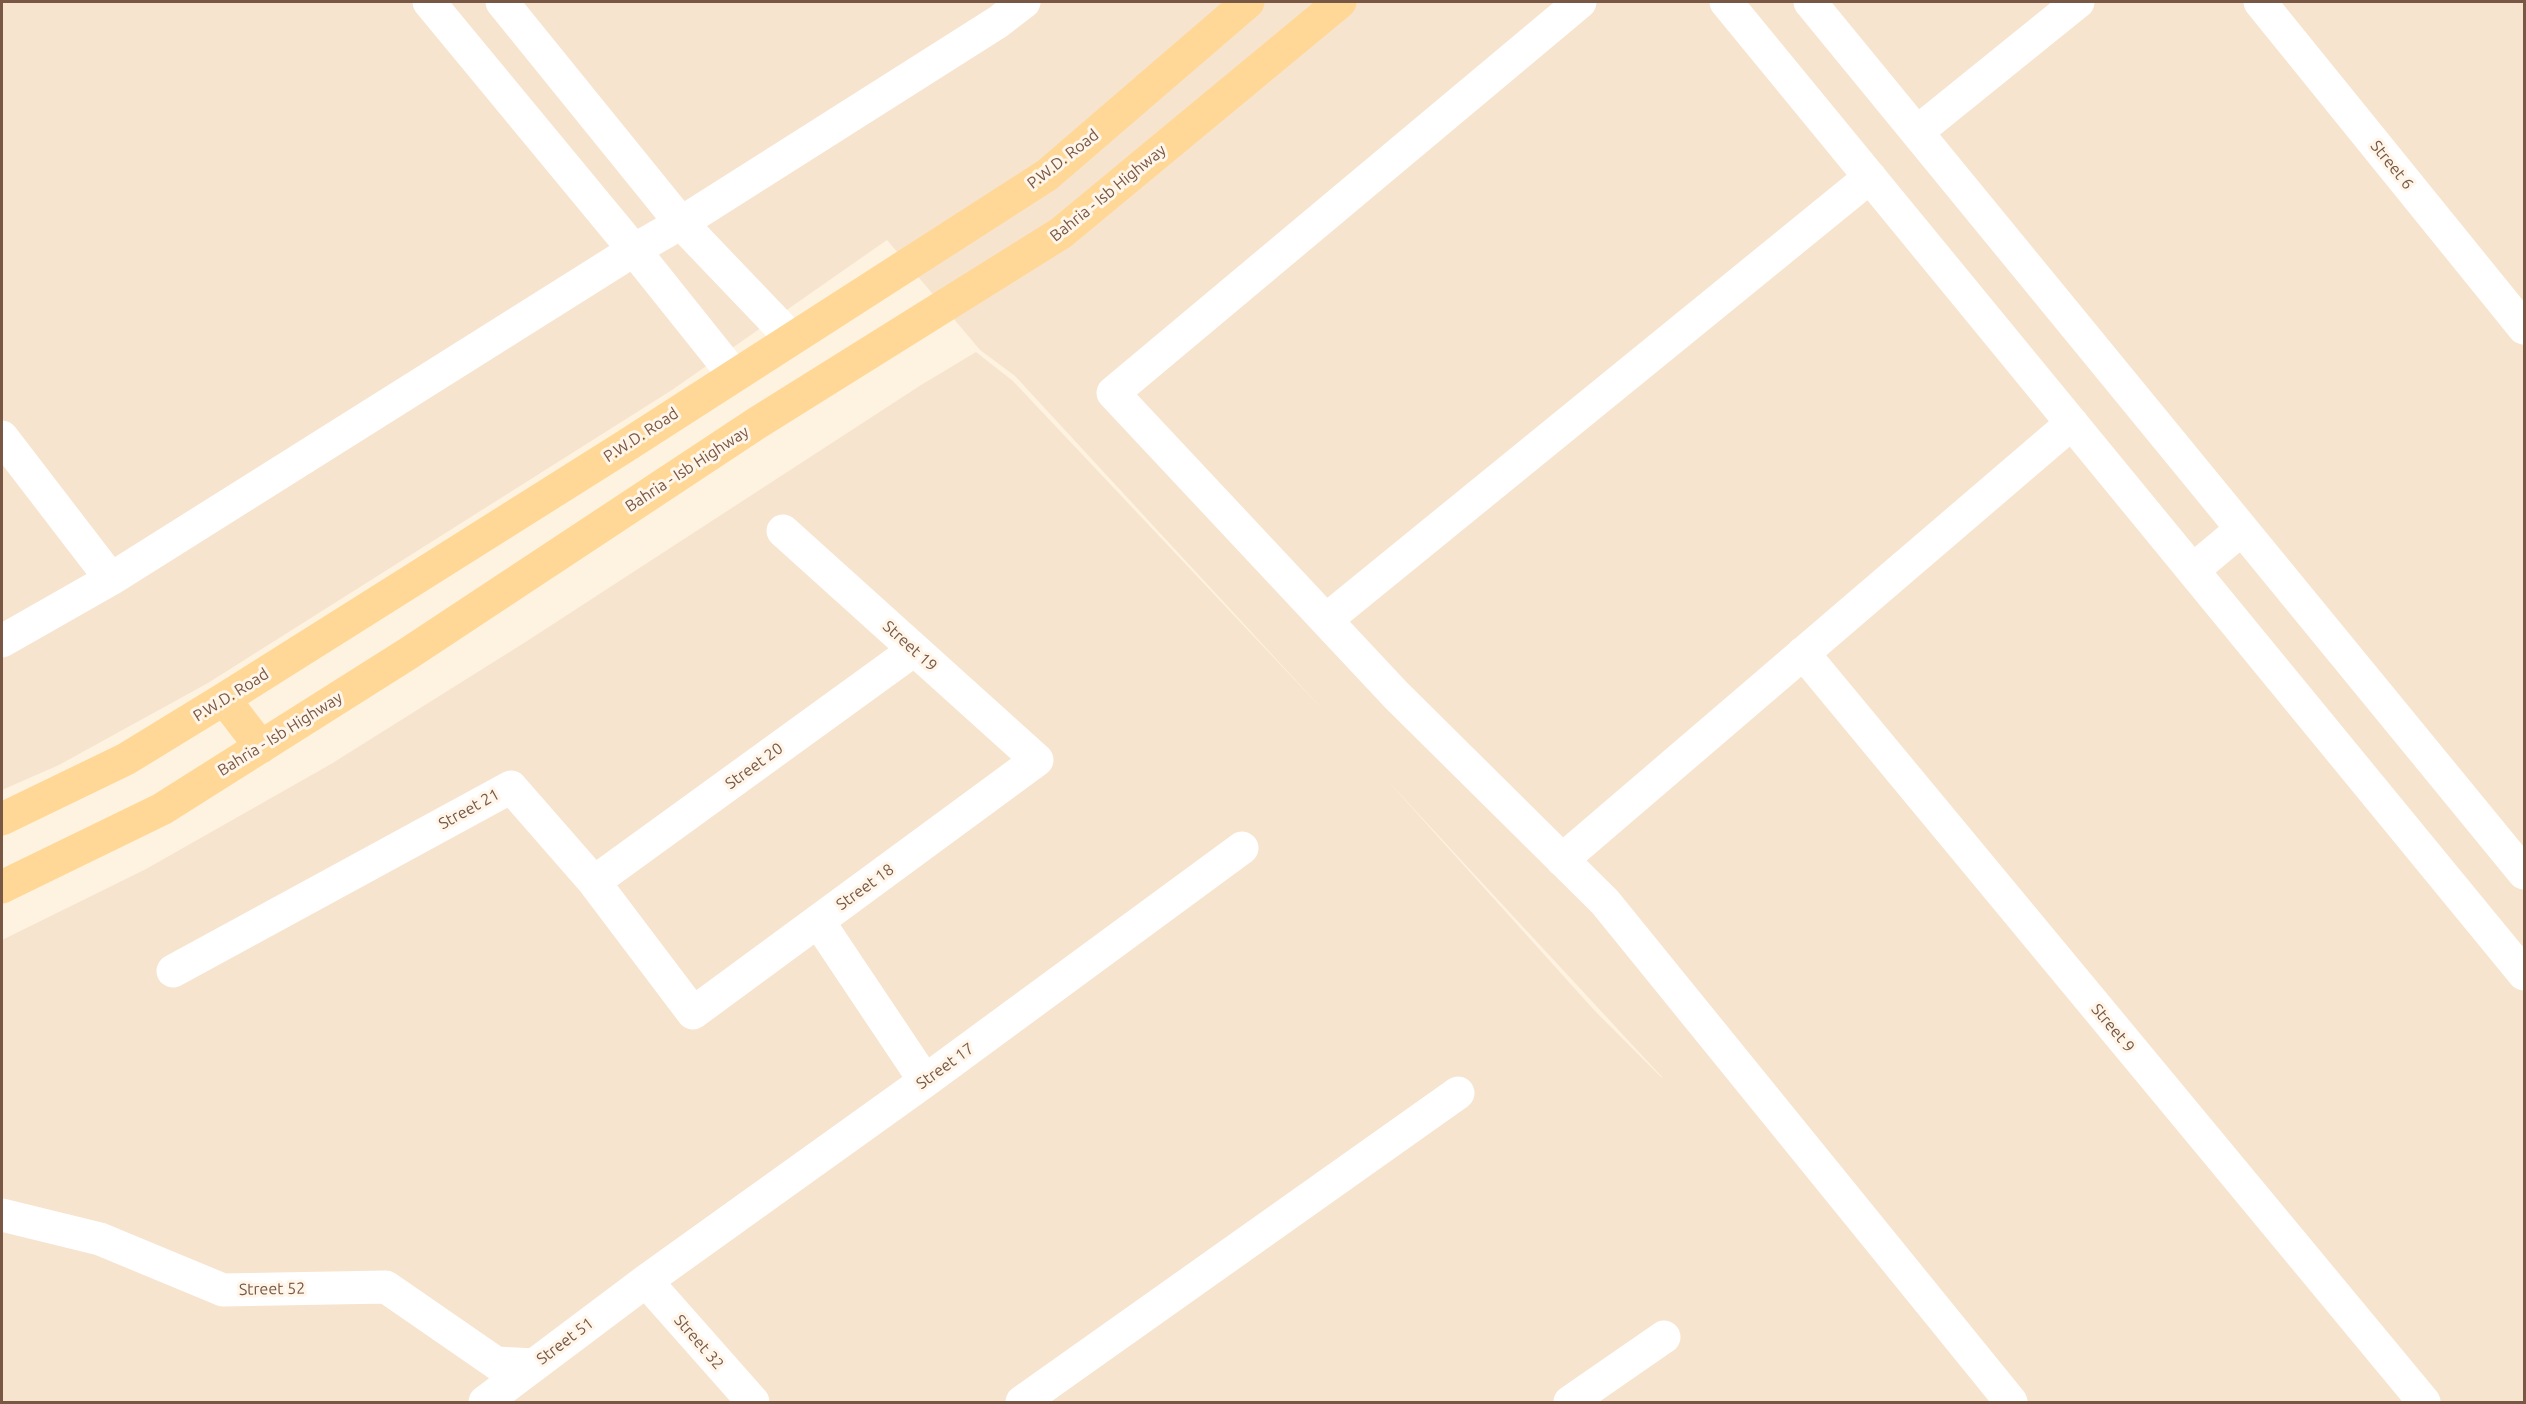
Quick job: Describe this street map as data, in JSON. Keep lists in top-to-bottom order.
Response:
{
  "streets": {
    "main road": ["P.W.D. Road", "Bahria - Isb Highway"],
    "street": [
      "Street 6",
      "Street 19",
      "Street 20",
      "Street 21",
      "Street 18",
      "Street 9",
      "Street 17",
      "Street 52",
      "Street 51",
      "Street 32"
    ]
  },
  "crossings": [
    ["Street 19", "Street 20"],
    ["Street 19", "Street 18"],
    ["Street 20", "Street 21"],
    ["Street 21", "Street 18"],
    ["Street 17", "Street 51"],
    ["Street 17", "Street 32"],
    ["Street 52", "Street 51"],
    ["Street 51", "Street 32"]
  ]
}
